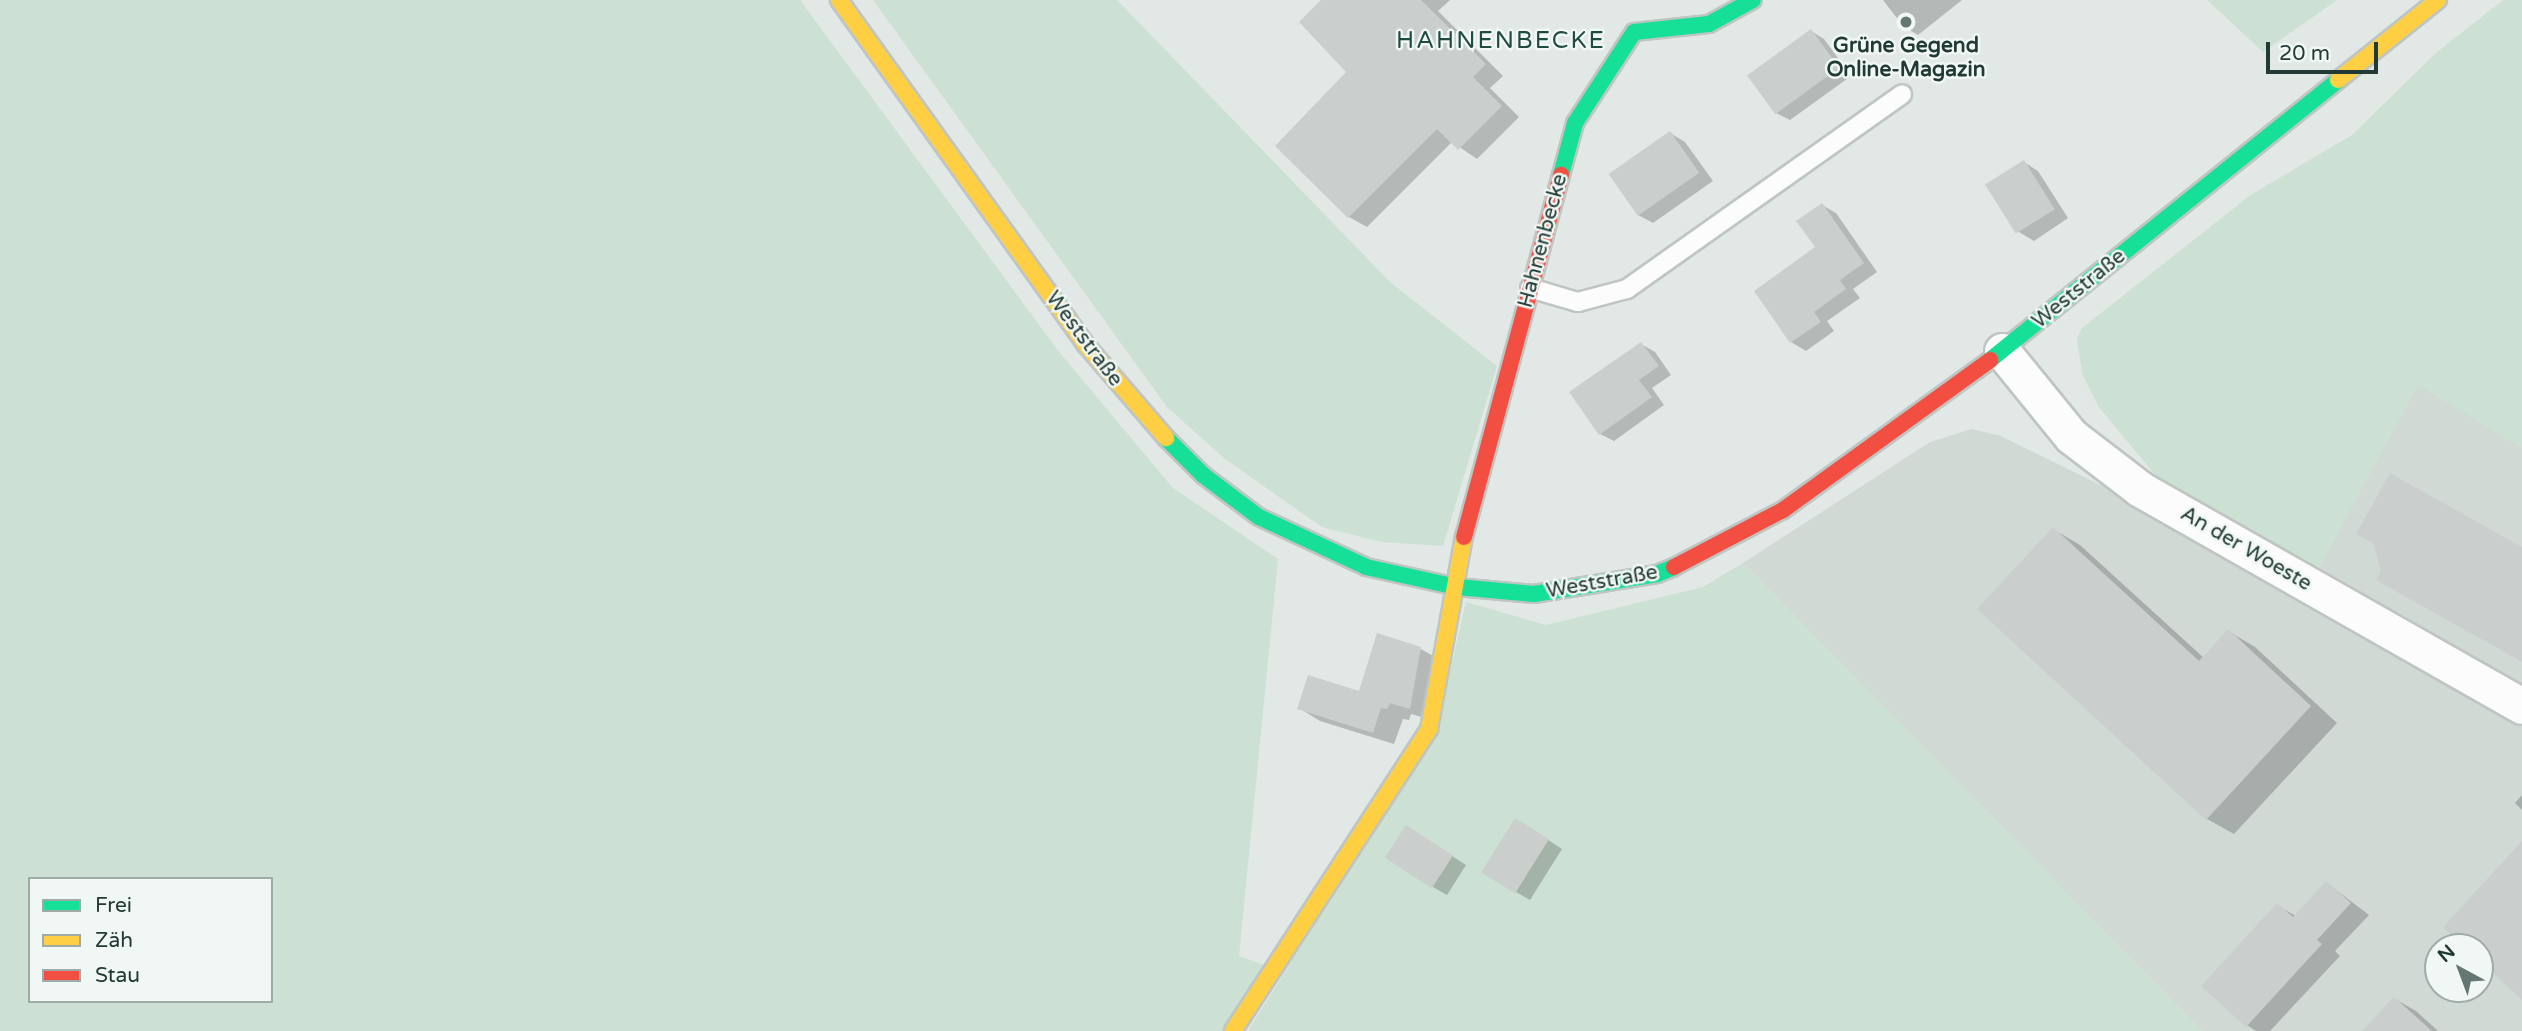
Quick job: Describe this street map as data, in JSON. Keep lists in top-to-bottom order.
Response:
{
  "streets": {
    "main road": ["Hahnenbecke", "Weststraße"],
    "street": ["An der Woeste"]
  },
  "crossings": [
    ["Hahnenbecke", "Weststraße"],
    ["Weststraße", "An der Woeste"]
  ],
  "districts": ["HAHNENBECKE"],
  "places": ["Grüne Gegend Online-Magazin"],
  "legend": ["Frei", "Zäh", "Stau"],
  "scale_bar": "20 m",
  "north": "top left"
}
